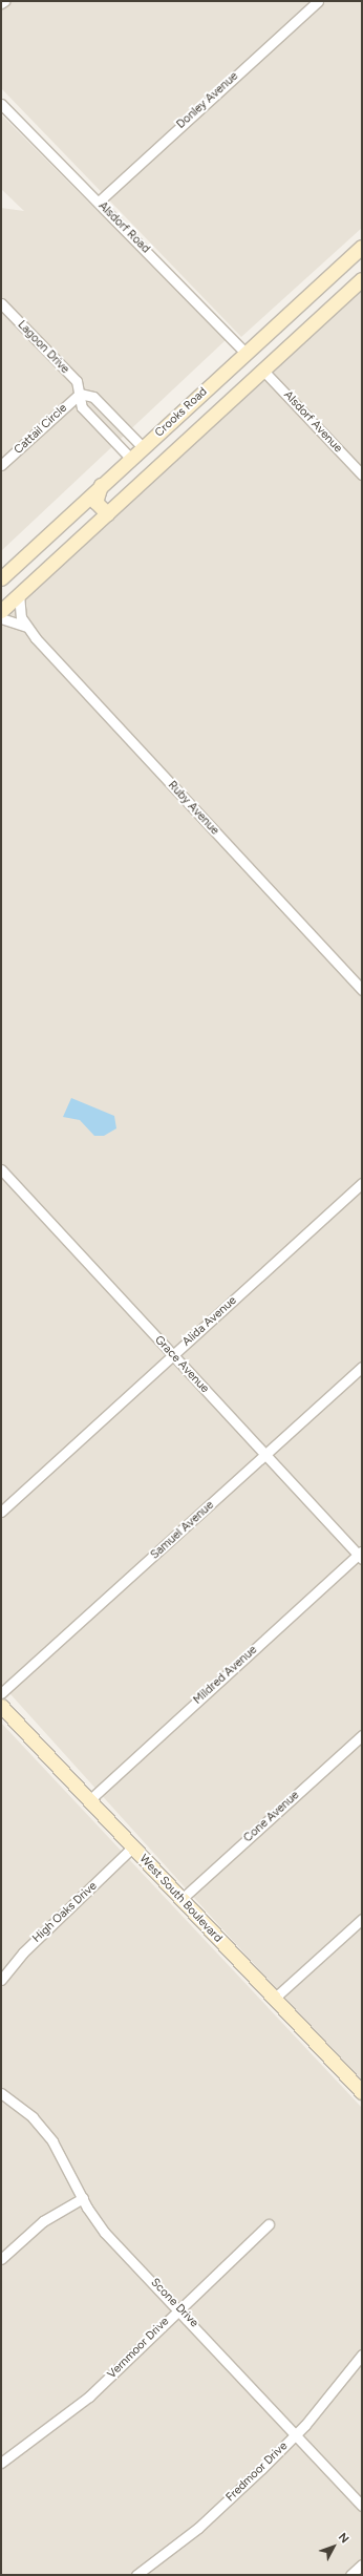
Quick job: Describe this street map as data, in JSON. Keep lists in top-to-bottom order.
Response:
{
  "streets": {
    "main road": ["Crooks Road", "West South Boulevard"],
    "street": [
      "Donley Avenue",
      "Alsdorf Road",
      "Lagoon Drive",
      "Alsdorf Avenue",
      "Cattail Circle",
      "Ruby Avenue",
      "Alida Avenue",
      "Grace Avenue",
      "Samuel Avenue",
      "Mildred Avenue",
      "Cone Avenue",
      "High Oaks Drive",
      "Scone Drive",
      "Vernmoor Drive",
      "Fredmoor Drive"
    ]
  },
  "crossings": [
    ["Donley Avenue", "Alsdorf Road"],
    ["Alsdorf Road", "Crooks Road"],
    ["Lagoon Drive", "Crooks Road"],
    ["Lagoon Drive", "Cattail Circle"],
    ["Crooks Road", "Alsdorf Avenue"],
    ["Crooks Road", "Ruby Avenue"],
    ["Alida Avenue", "Grace Avenue"],
    ["Grace Avenue", "Samuel Avenue"],
    ["Grace Avenue", "Mildred Avenue"],
    ["Mildred Avenue", "West South Boulevard"],
    ["Cone Avenue", "West South Boulevard"],
    ["West South Boulevard", "High Oaks Drive"],
    ["Scone Drive", "Vernmoor Drive"],
    ["Scone Drive", "Fredmoor Drive"]
  ],
  "north": "top right"
}
